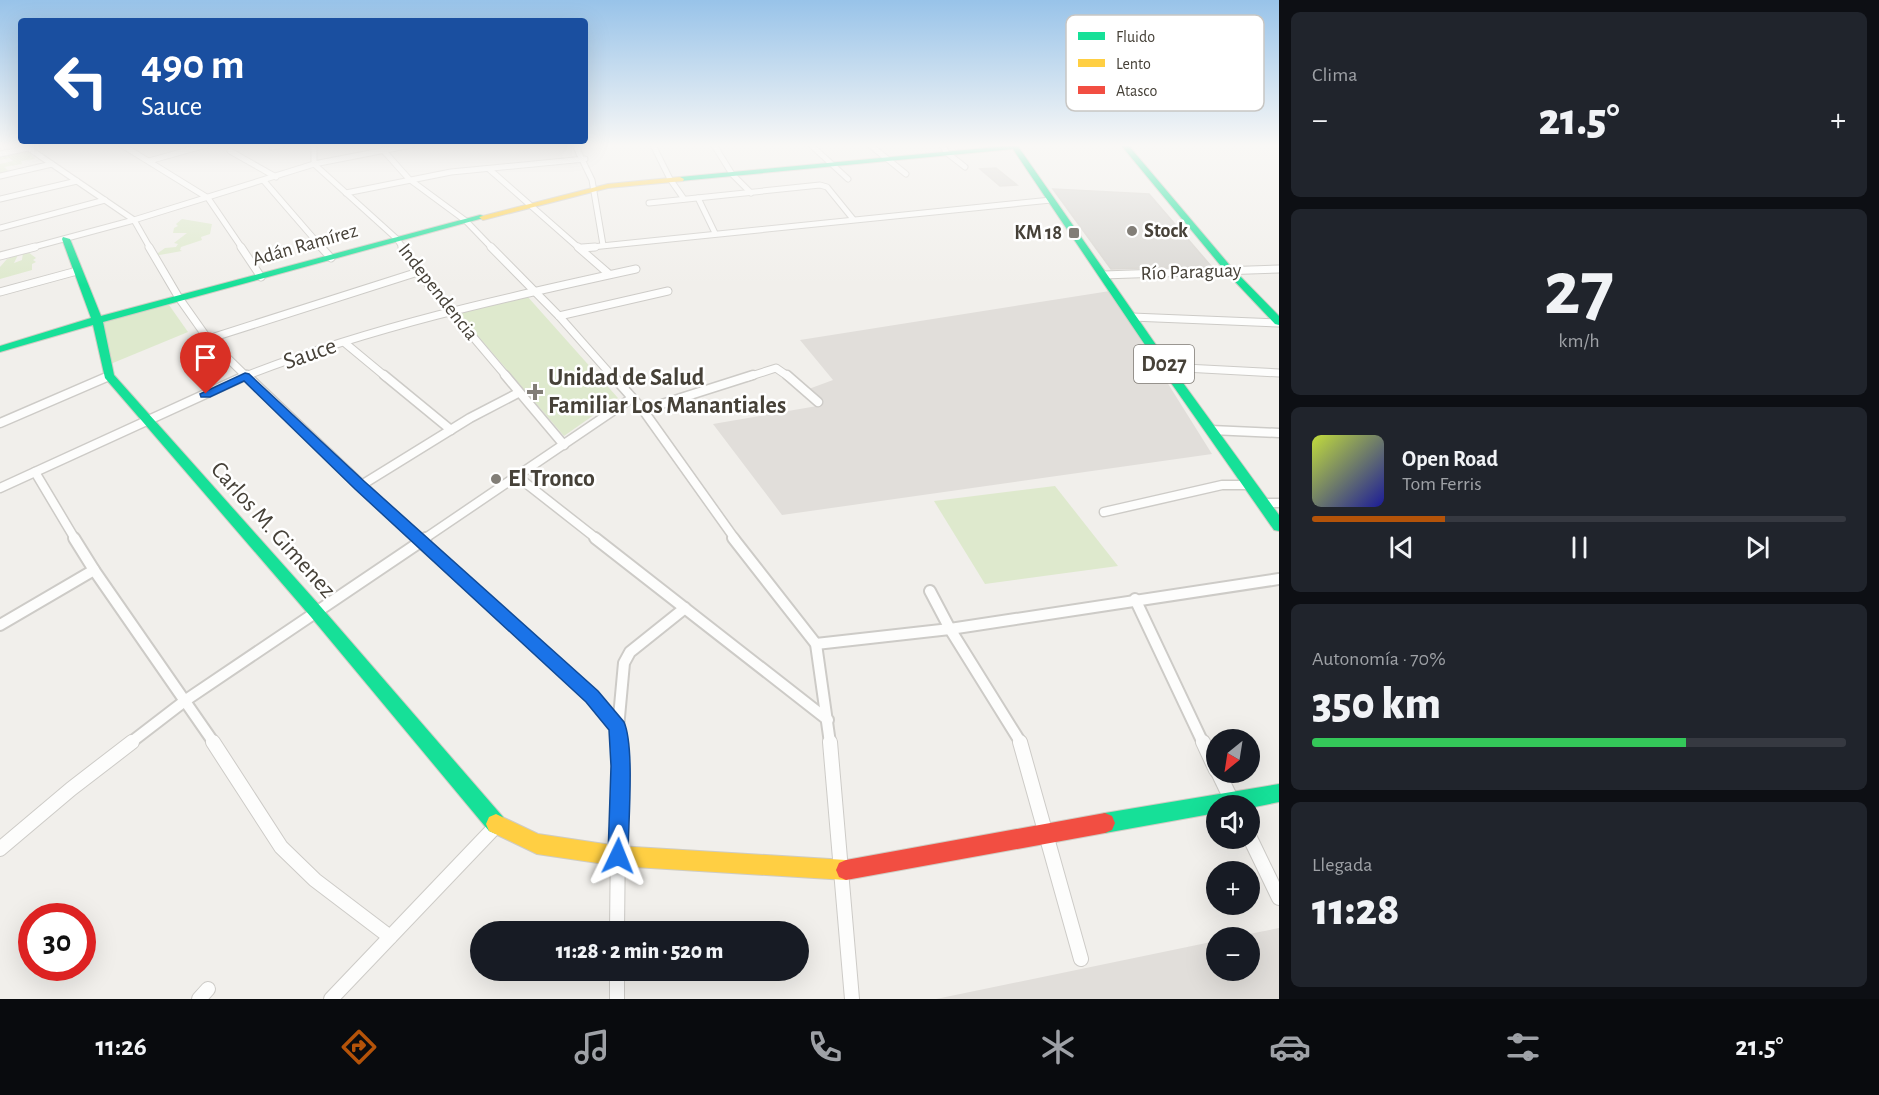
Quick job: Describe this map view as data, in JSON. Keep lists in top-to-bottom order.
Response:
{
  "streets": {
    "street": [
      "Adán Ramírez",
      "Río Paraguay",
      "Independencia",
      "Sauce",
      "D027",
      "Carlos M. Gimenez"
    ]
  },
  "crossings": [
    ["Adán Ramírez", "Independencia"],
    ["Adán Ramírez", "Carlos M. Gimenez"],
    ["Río Paraguay", "D027"],
    ["Independencia", "Sauce"],
    ["Sauce", "Carlos M. Gimenez"]
  ],
  "places": {
    "other": ["Stock", "El Tronco"],
    "transit": ["KM 18"],
    "health": ["Unidad de Salud Familiar Los Manantiales"]
  },
  "legend": ["Fluido", "Lento", "Atasco"],
  "north": "bottom left",
  "page": {
    "tile": [
      "Clima",
      ["27", "km/h"],
      ["Autonomía · 70%", "350 km"],
      ["Llegada", "11:28"]
    ],
    "turn": ["490 m", "Sauce"],
    "heat": ["−", "21.5°", "+"],
    "song": ["Open Road", "Tom Ferris"],
    "map_buttons": ["+", "−"],
    "limit": "30",
    "trip": "11:28 · 2 min · 520 m",
    "tabs": ["11:26", "21.5°"]
  }
}
